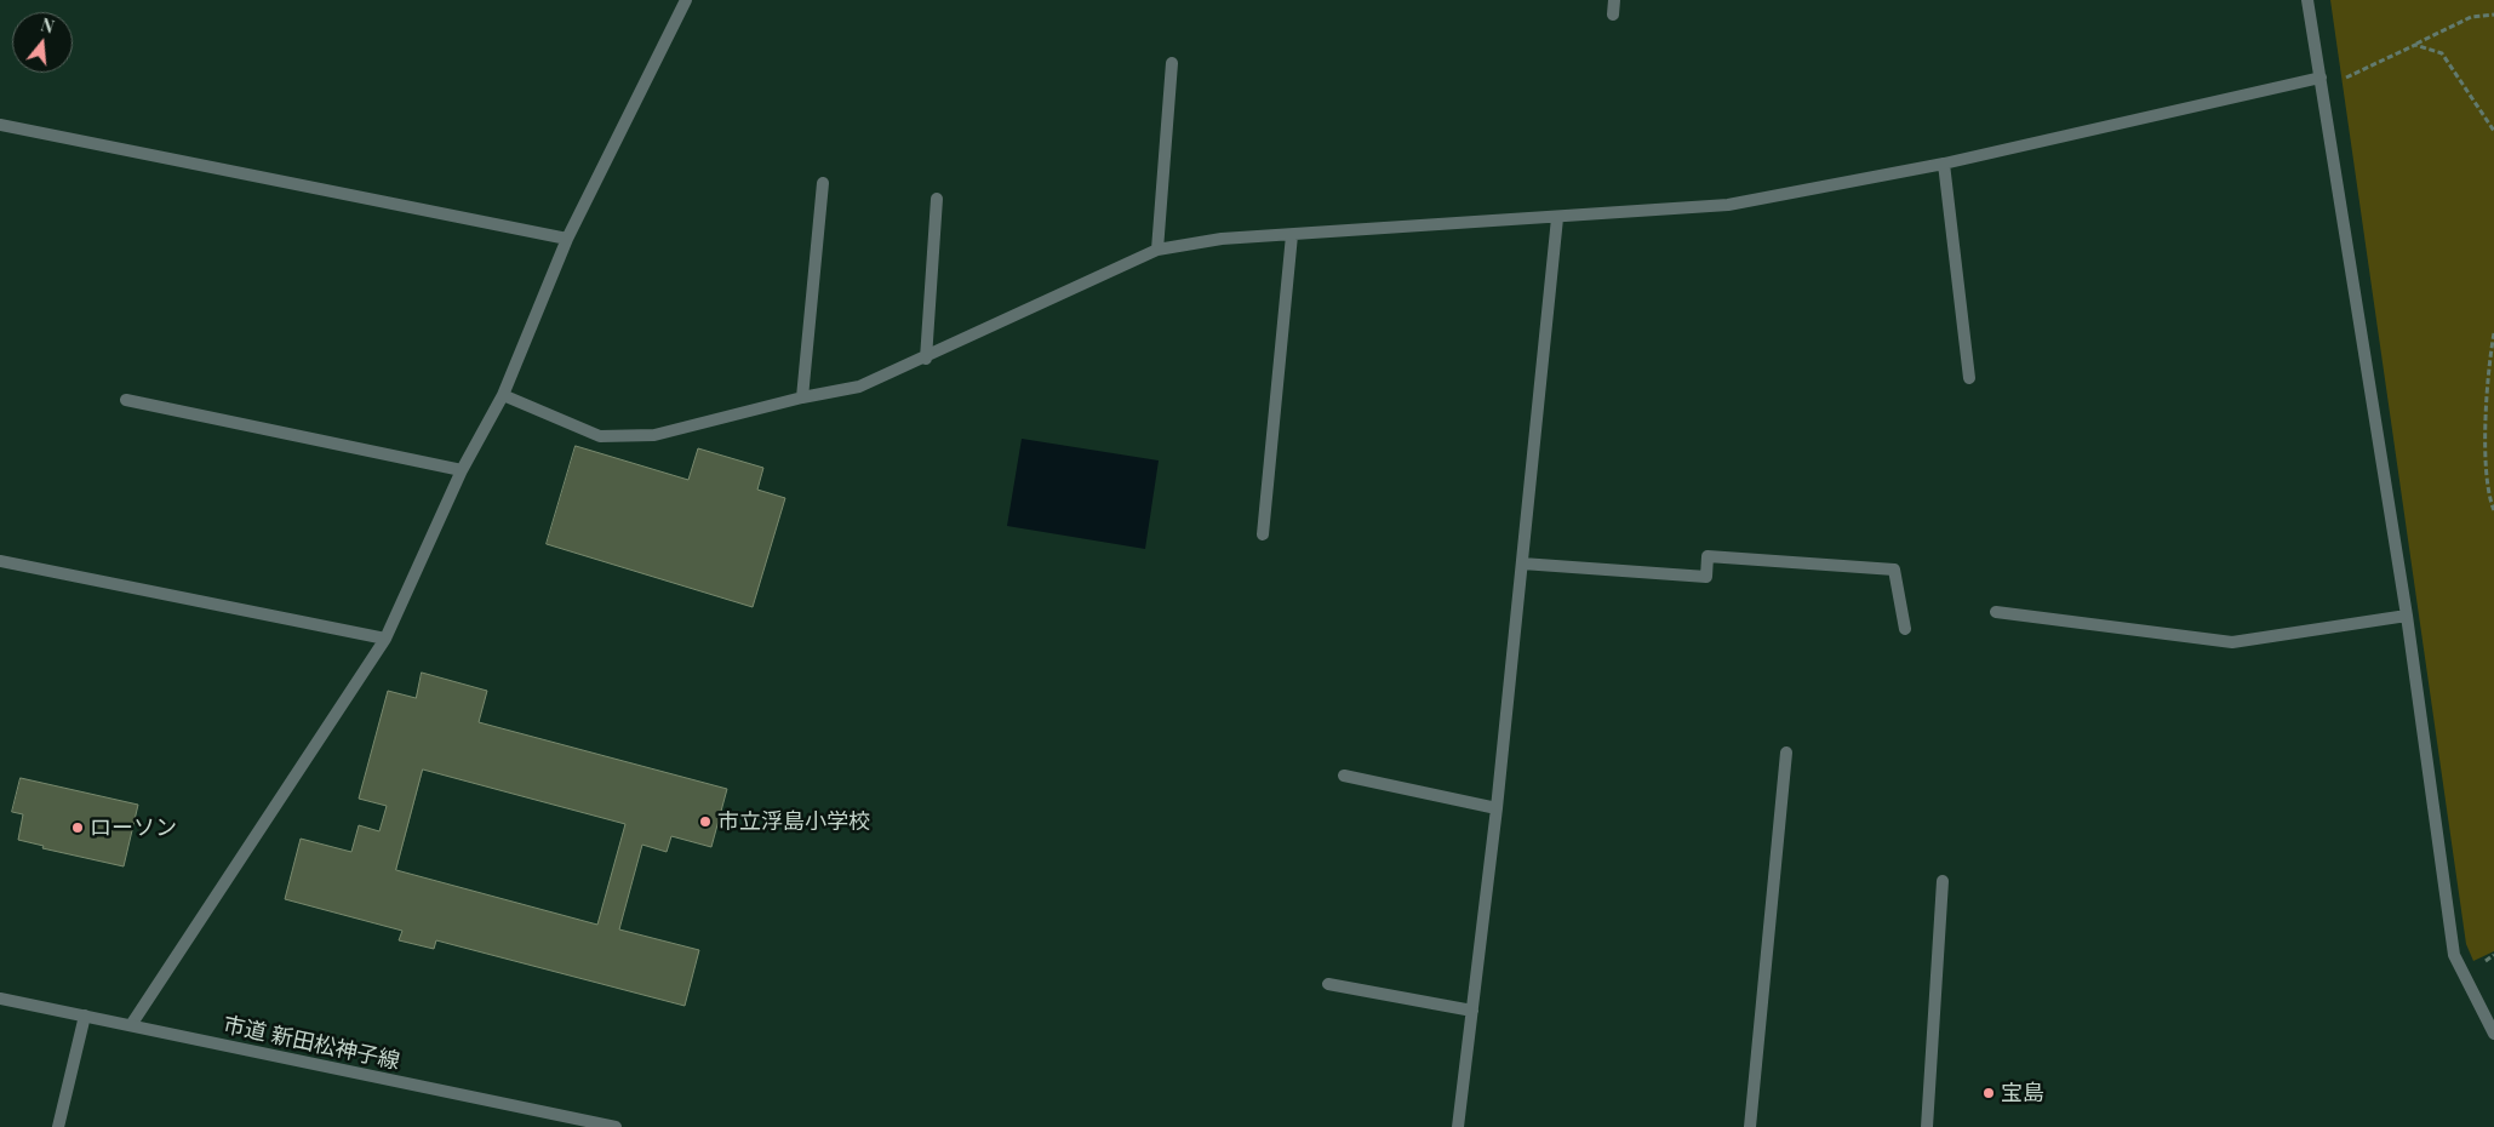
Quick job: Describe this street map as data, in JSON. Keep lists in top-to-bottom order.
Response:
{
  "streets": {
    "street": ["市道 新田松神子線"]
  },
  "places": ["市立浮島小学校", "ローソン", "宝島"],
  "north": "top"
}
